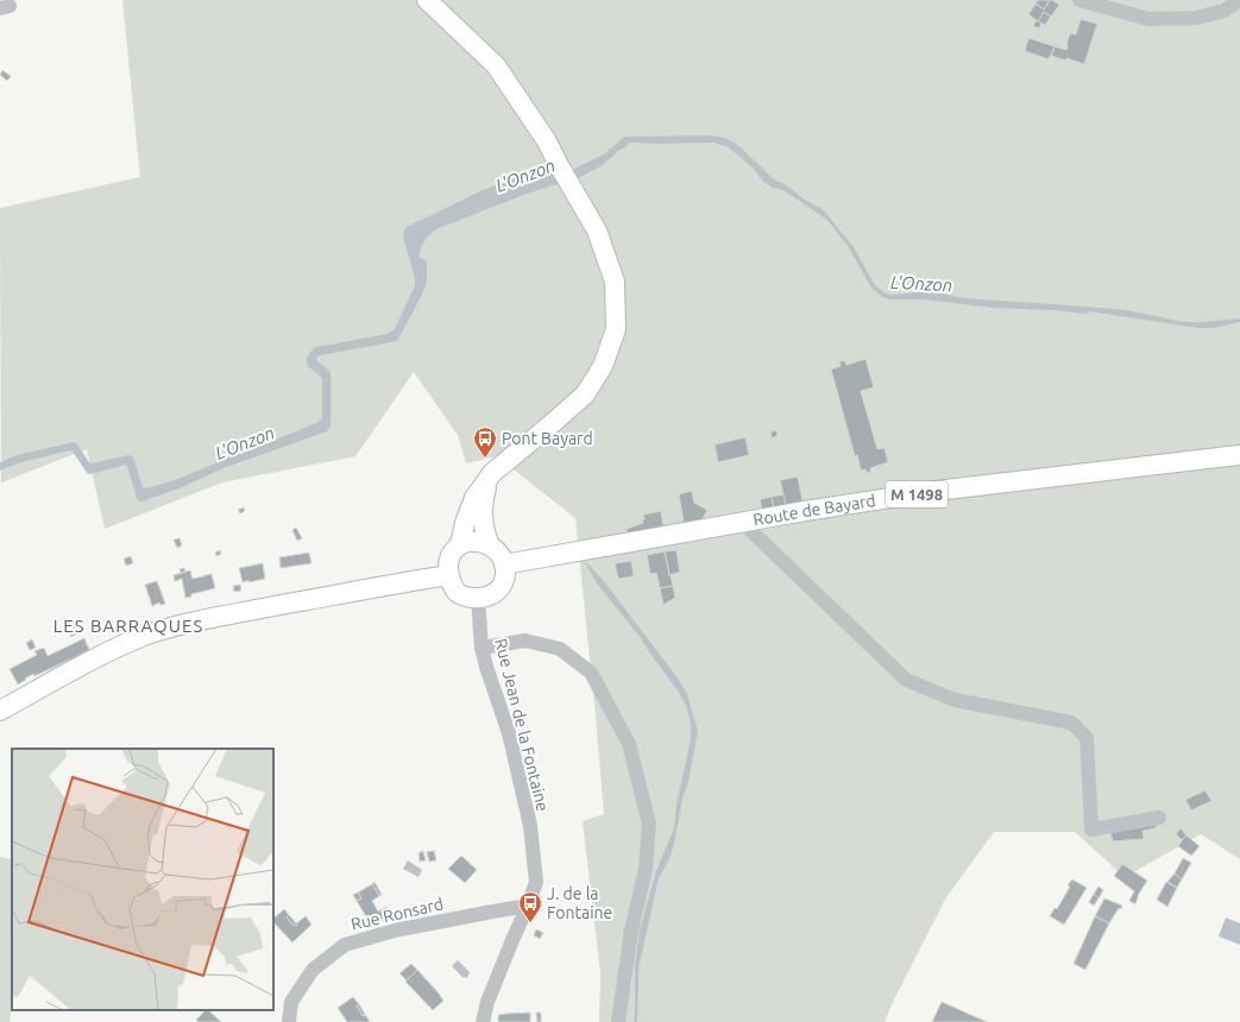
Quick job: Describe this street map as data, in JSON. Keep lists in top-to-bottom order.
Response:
{
  "streets": {
    "main road": ["M 1498", "Route de Bayard"],
    "street": ["Rue Jean de la Fontaine", "Rue Ronsard"]
  },
  "crossings": [
    ["Route de Bayard", "Rue Jean de la Fontaine"],
    ["Rue Jean de la Fontaine", "Rue Ronsard"]
  ],
  "districts": ["LES BARRAQUES"],
  "water": ["L'Onzon"],
  "places": {
    "bus stop": ["Pont Bayard", "J. de la Fontaine"]
  }
}
